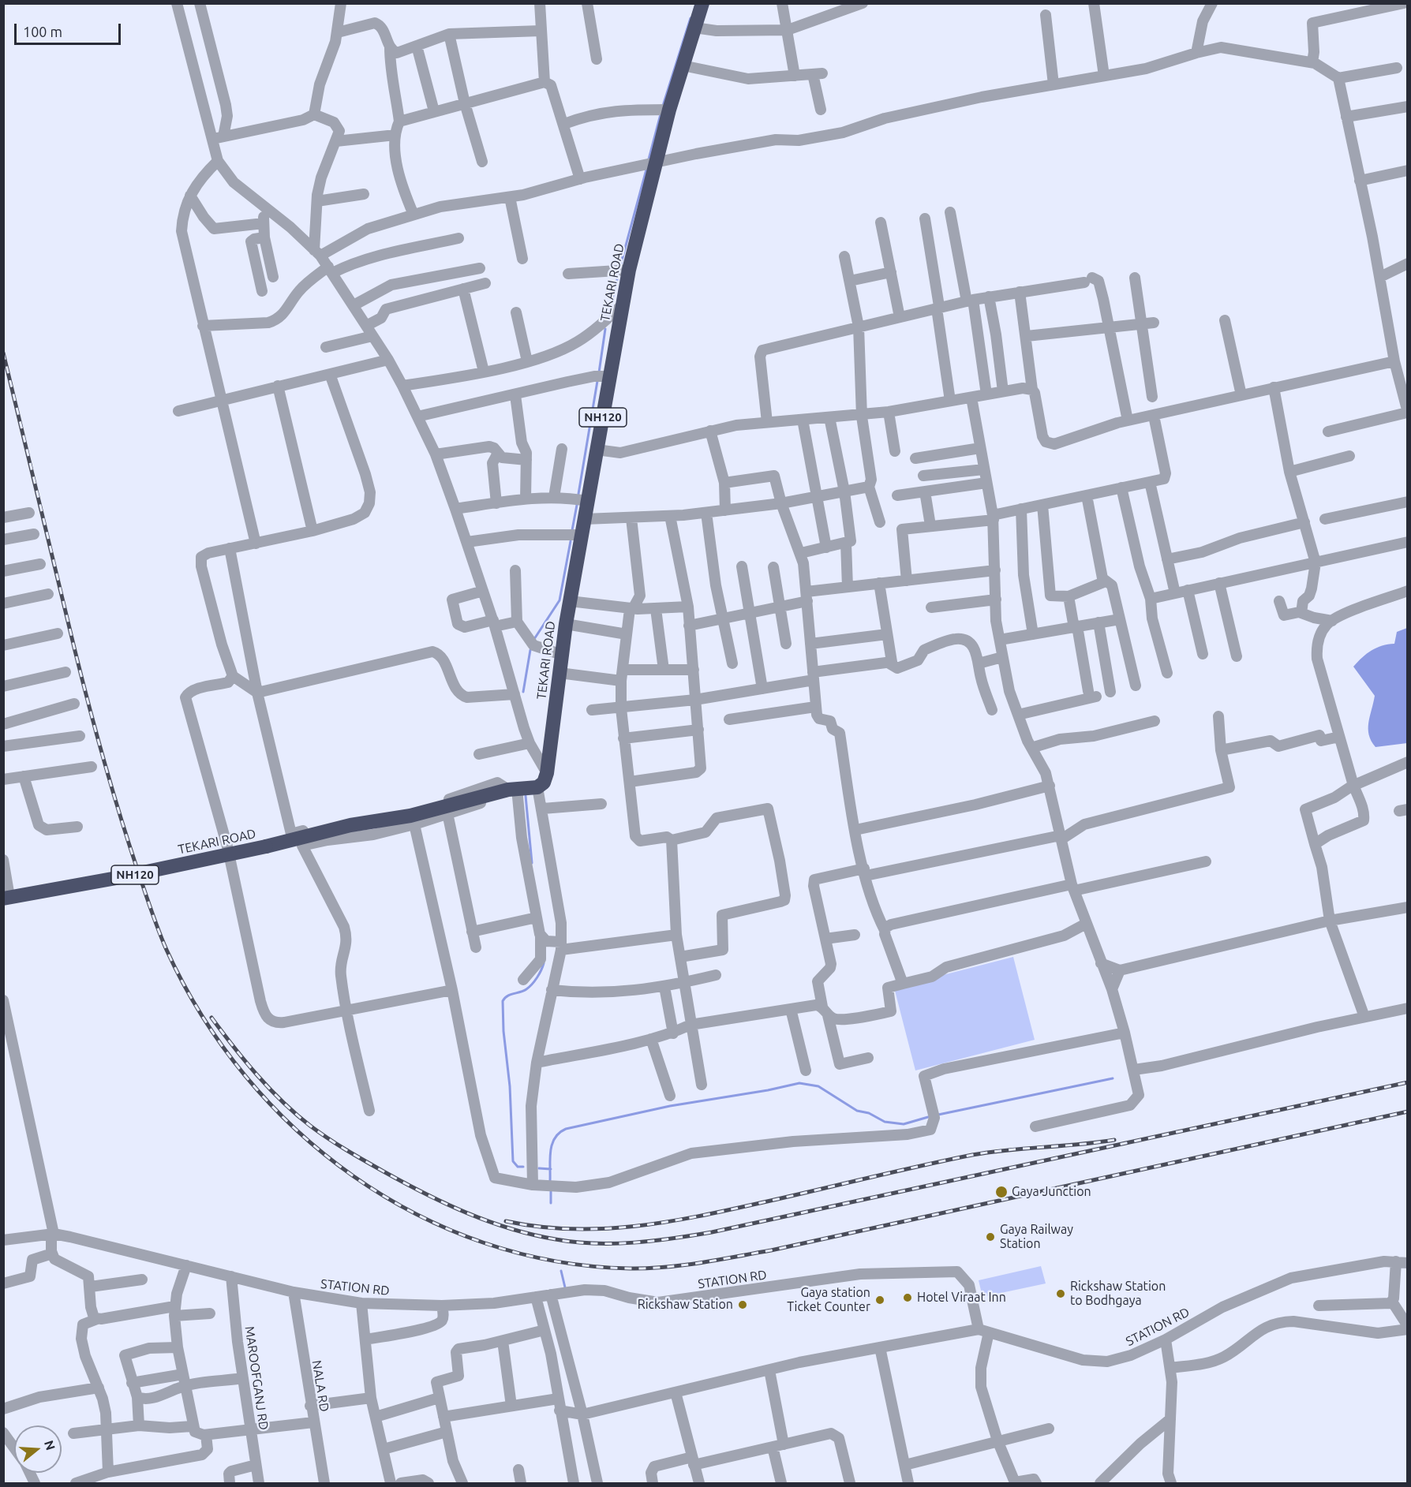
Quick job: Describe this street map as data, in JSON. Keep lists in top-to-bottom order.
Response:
{
  "streets": {
    "highway": ["TEKARI ROAD", "NH120"],
    "street": ["STATION RD", "MAROOFGANJ RD", "NALA RD"]
  },
  "crossings": [
    ["STATION RD", "MAROOFGANJ RD"],
    ["STATION RD", "NALA RD"]
  ],
  "places": [
    "Gaya Junction",
    "Gaya Railway Station",
    "Rickshaw Station to Bodhgaya",
    "Hotel Viraat Inn",
    "Gaya station Ticket Counter",
    "Rickshaw Station"
  ],
  "scale_bar": "100 m",
  "north": "right"
}
